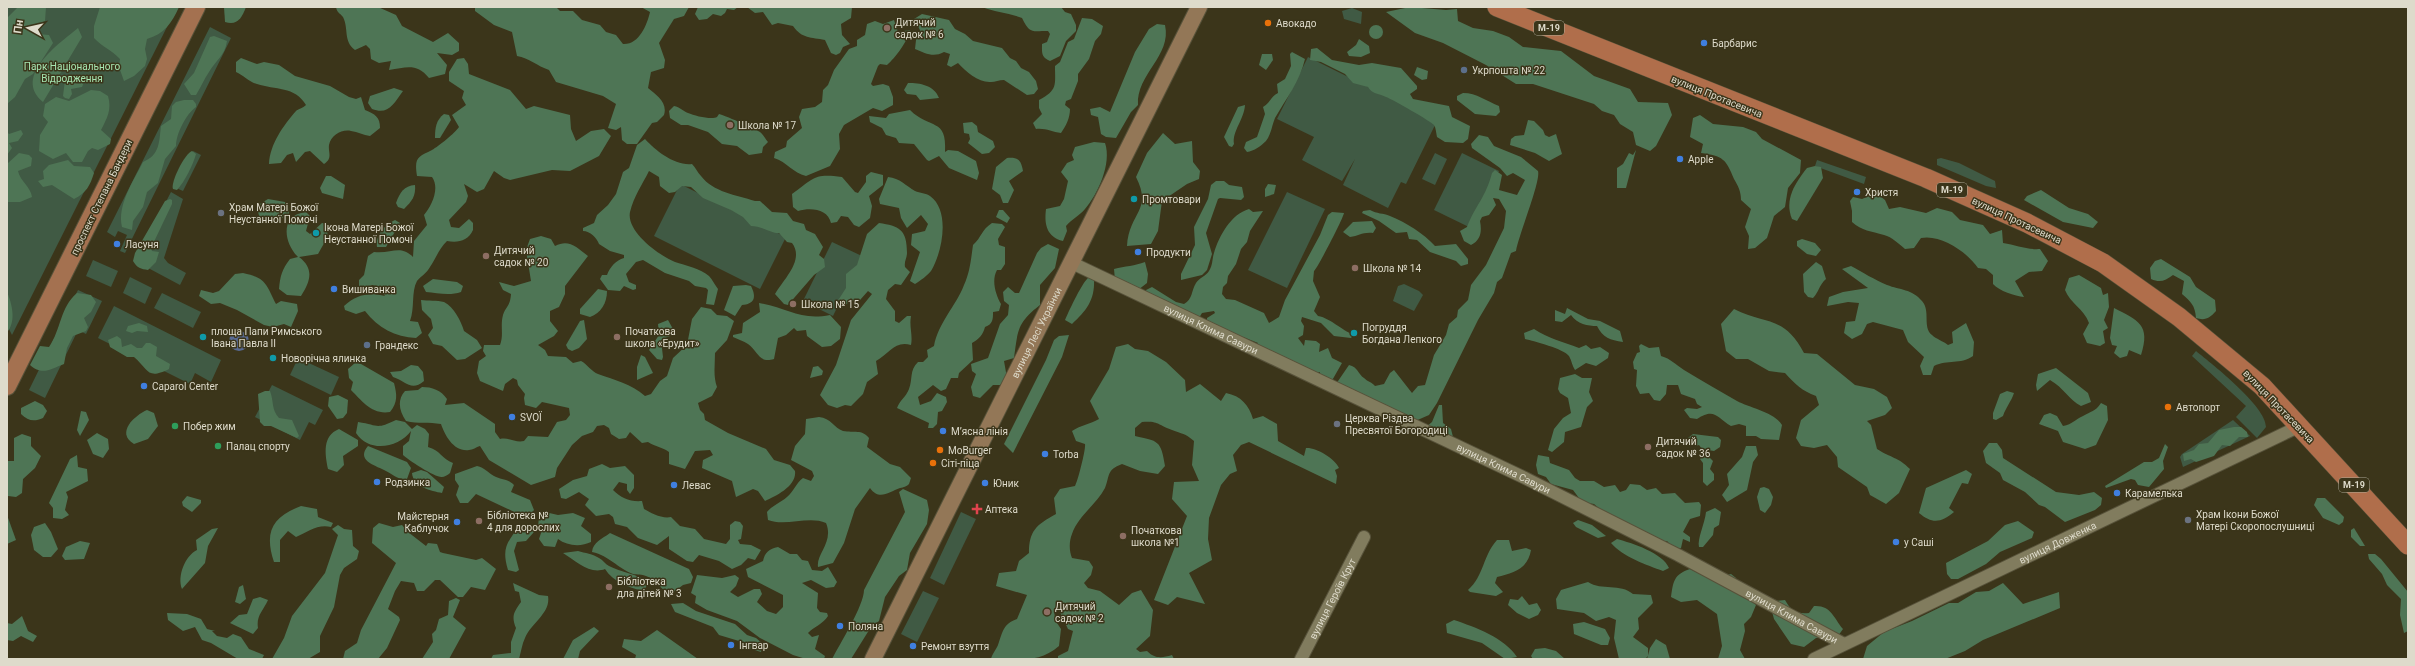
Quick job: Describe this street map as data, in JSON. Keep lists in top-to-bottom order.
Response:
{
  "streets": {
    "highway": ["М-19", "вулиця Протасевича"],
    "main road": ["проспект Степана Бандери", "вулиця Лесі Українки"],
    "street": ["вулиця Клима Савури", "вулиця Довженка", "вулиця Героїв Крут"]
  },
  "crossings": [
    ["вулиця Протасевича", "вулиця Довженка"],
    ["вулиця Клима Савури", "вулиця Лесі Українки"],
    ["вулиця Клима Савури", "вулиця Довженка"]
  ],
  "parks": ["Парк Національного Відродження"],
  "places": {
    "other": [
      "Авокадо",
      "Дитячий садок № 6",
      "Барбарис",
      "Укрпошта № 22",
      "Школа № 17",
      "Apple",
      "Христя",
      "Промтовари",
      "Храм Матері Божої Неустанної Помочі",
      "Ікона Матері Божої Неустанної Помочі",
      "Ласуня",
      "Продукти",
      "Дитячий садок № 20",
      "Школа № 14",
      "Вишиванка",
      "Школа № 15",
      "Погруддя Богдана Лепкого",
      "площа Папи Римського Івана Павла ІІ",
      "Початкова школа «Ерудит»",
      "Грандекс",
      "Новорічна ялинка",
      "Caparol Center",
      "Автопорт",
      "SVOЇ",
      "Церква Різдва Пресвятої Богородиці",
      "Побер жим",
      "Мʼясна лінія",
      "Палац спорту",
      "Дитячий садок № 36",
      "MoBurger",
      "Torba",
      "Сіті-піца",
      "Родзинка",
      "Юник",
      "Левас",
      "Карамелька",
      "Храм Ікони Божої Матері Скоропослушниці",
      "Бібліотека № 4 для дорослих",
      "Майстерня Каблучок",
      "Початкова школа №1",
      "у Саші",
      "Бібліотека дла дітей № 3",
      "Дитячий садок № 2",
      "Поляна",
      "Інгвар",
      "Ремонт взуття"
    ],
    "health": ["Аптека"]
  },
  "north": "left"
}
